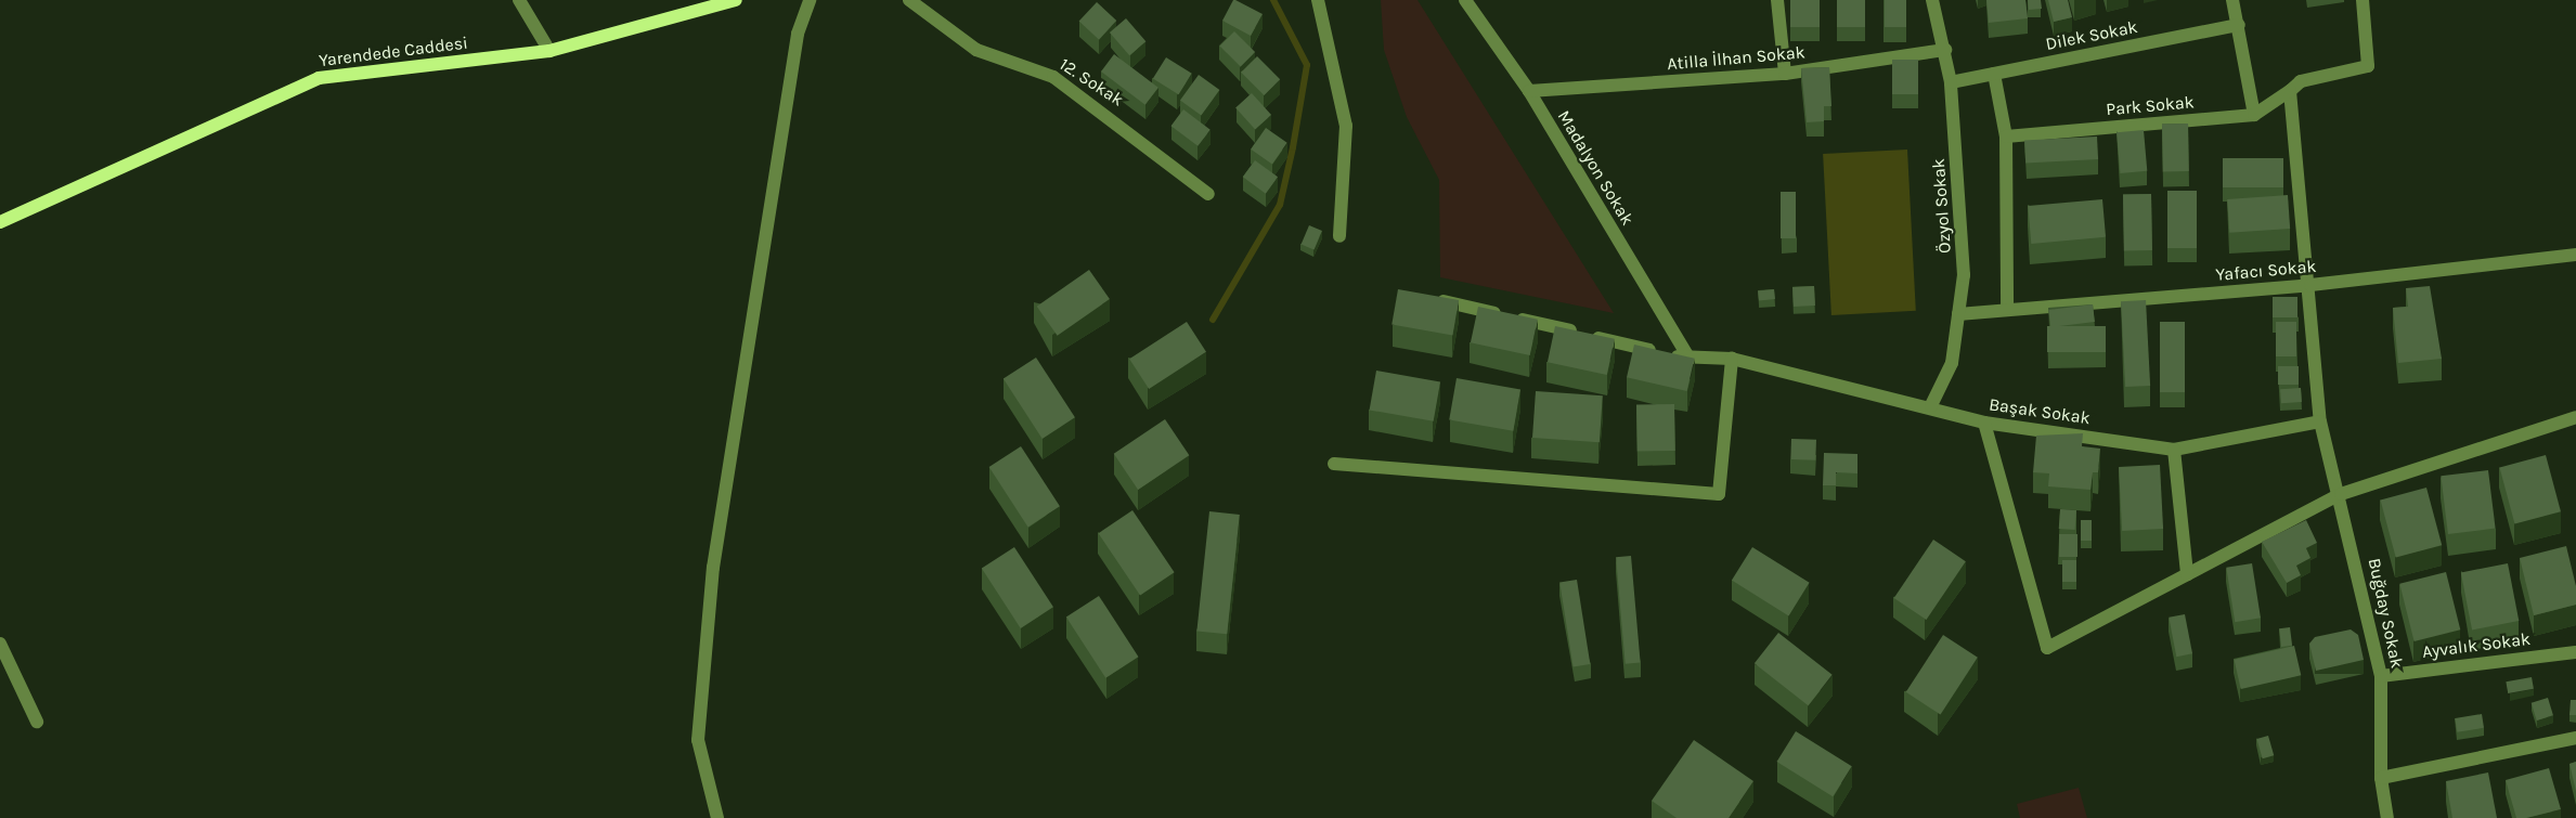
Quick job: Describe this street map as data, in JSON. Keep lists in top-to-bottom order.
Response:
{
  "streets": {
    "main road": ["Yarendede Caddesi"],
    "street": [
      "Dilek Sokak",
      "Atilla İlhan Sokak",
      "12. Sokak",
      "Park Sokak",
      "Madalyon Sokak",
      "Özyol Sokak",
      "Yafacı Sokak",
      "Başak Sokak",
      "Buğday Sokak",
      "Ayvalık Sokak"
    ]
  },
  "crossings": [
    ["Dilek Sokak", "Özyol Sokak"],
    ["Atilla İlhan Sokak", "Madalyon Sokak"],
    ["Atilla İlhan Sokak", "Özyol Sokak"],
    ["Madalyon Sokak", "Başak Sokak"],
    ["Özyol Sokak", "Yafacı Sokak"],
    ["Özyol Sokak", "Başak Sokak"],
    ["Buğday Sokak", "Ayvalık Sokak"]
  ]
}
